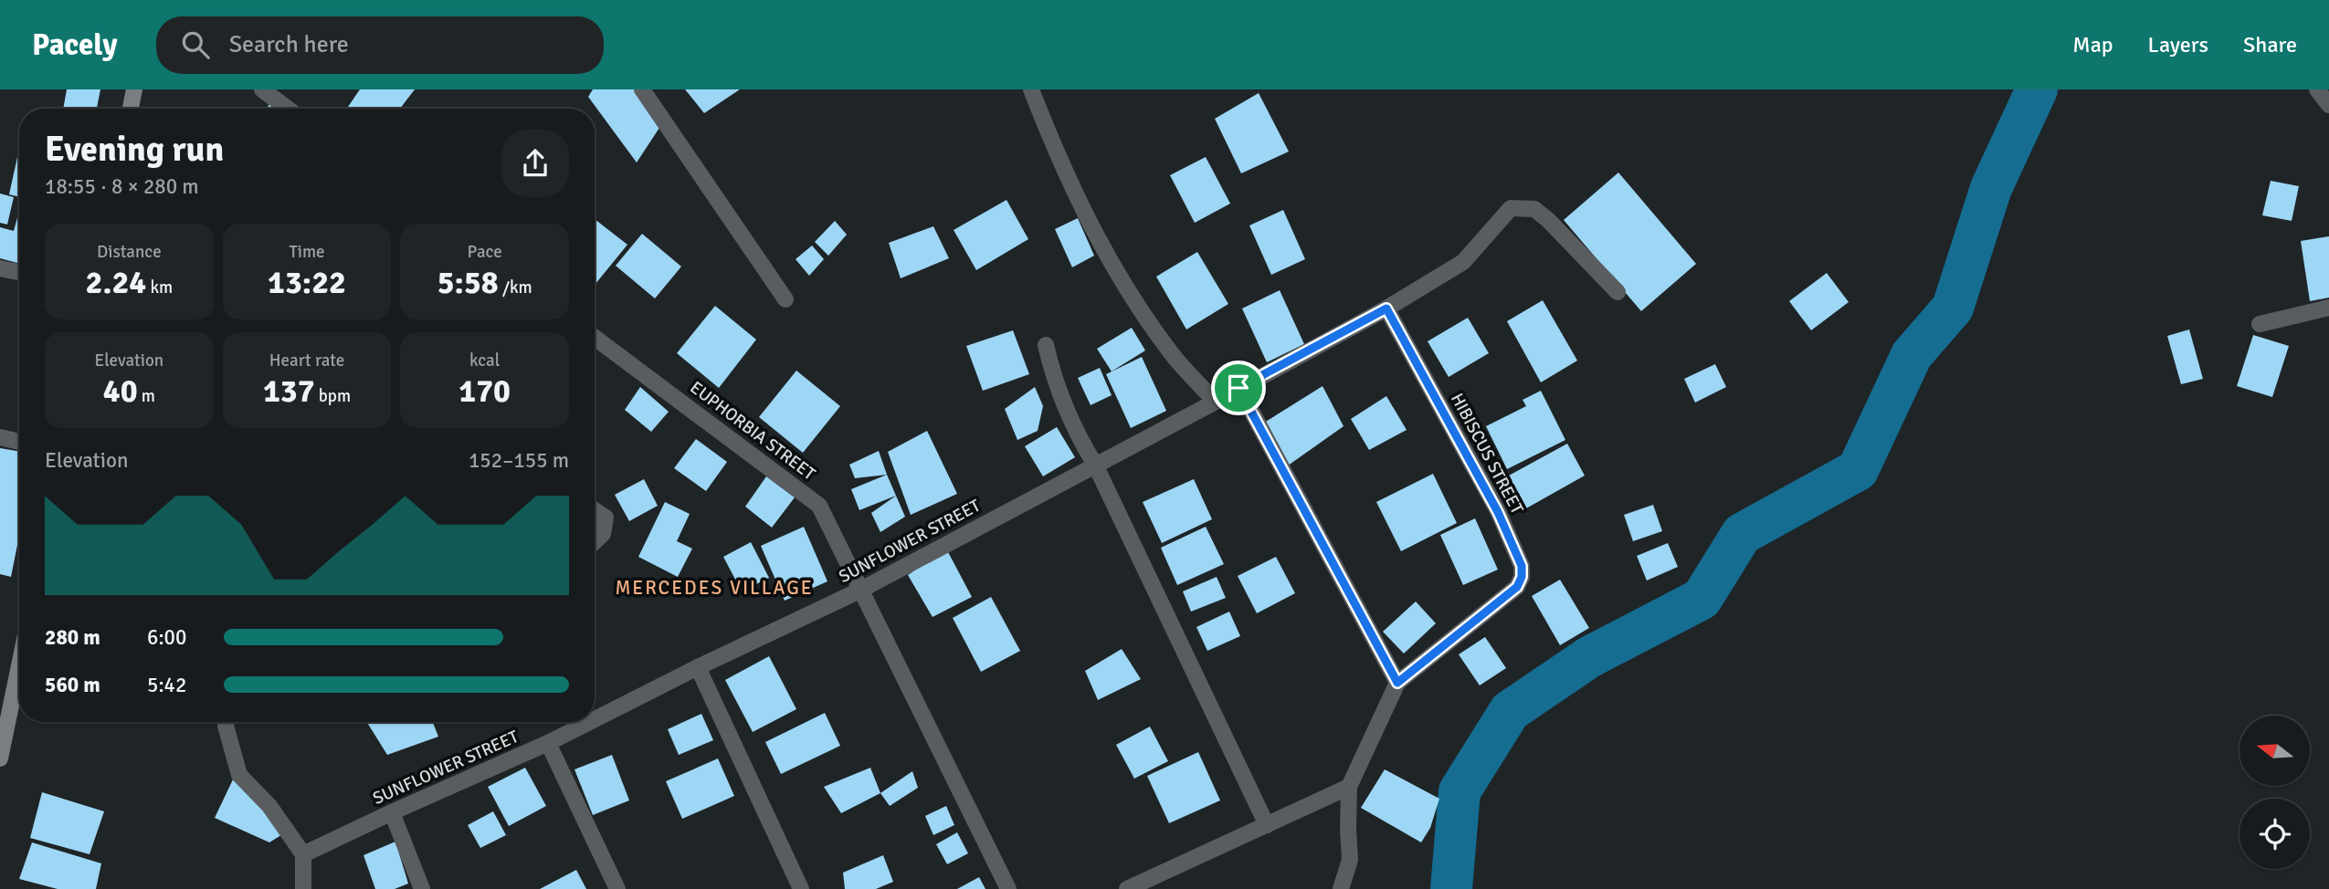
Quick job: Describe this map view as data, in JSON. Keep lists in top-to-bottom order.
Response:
{
  "streets": {
    "street": ["EUPHORBIA STREET", "HIBISCUS STREET", "SUNFLOWER STREET"]
  },
  "crossings": [
    ["EUPHORBIA STREET", "SUNFLOWER STREET"],
    ["HIBISCUS STREET", "SUNFLOWER STREET"]
  ],
  "districts": ["MERCEDES VILLAGE"],
  "north": "left",
  "page": {
    "header": "Pacely",
    "search": "Search here",
    "nav": ["Map", "Layers", "Share"],
    "heading": ["Evening run", "18:55 · 8 × 280 m"],
    "stats": [
      ["Distance", "2.24 km"],
      ["Time", "13:22"],
      ["Pace", "5:58 /km"],
      ["Elevation", "40 m"],
      ["Heart rate", "137 bpm"],
      ["kcal", "170"]
    ],
    "chart": ["Elevation", "152–155 m"],
    "list": [
      {
        "name": "280 m",
        "note": "6:00"
      },
      {
        "name": "560 m",
        "note": "5:42"
      }
    ]
  }
}
